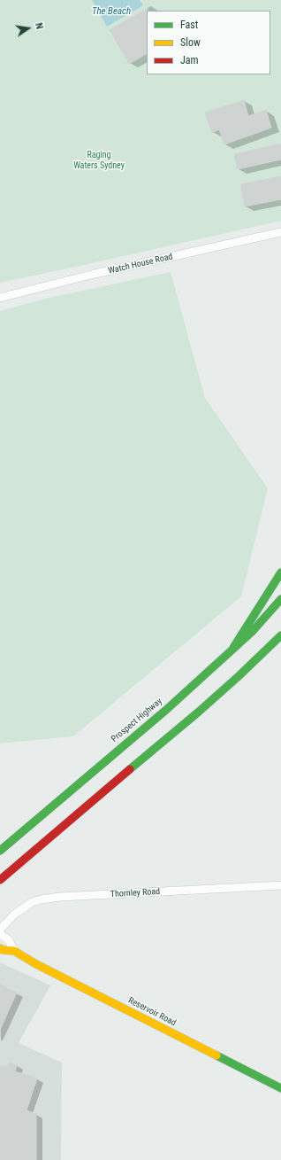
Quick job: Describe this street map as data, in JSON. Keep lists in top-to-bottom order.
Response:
{
  "streets": {
    "main road": ["Prospect Highway", "Reservoir Road"],
    "street": ["Watch House Road", "Thornley Road"]
  },
  "water": ["The Beach"],
  "parks": ["Raging Waters Sydney"],
  "legend": ["Fast", "Slow", "Jam"],
  "north": "right"
}
